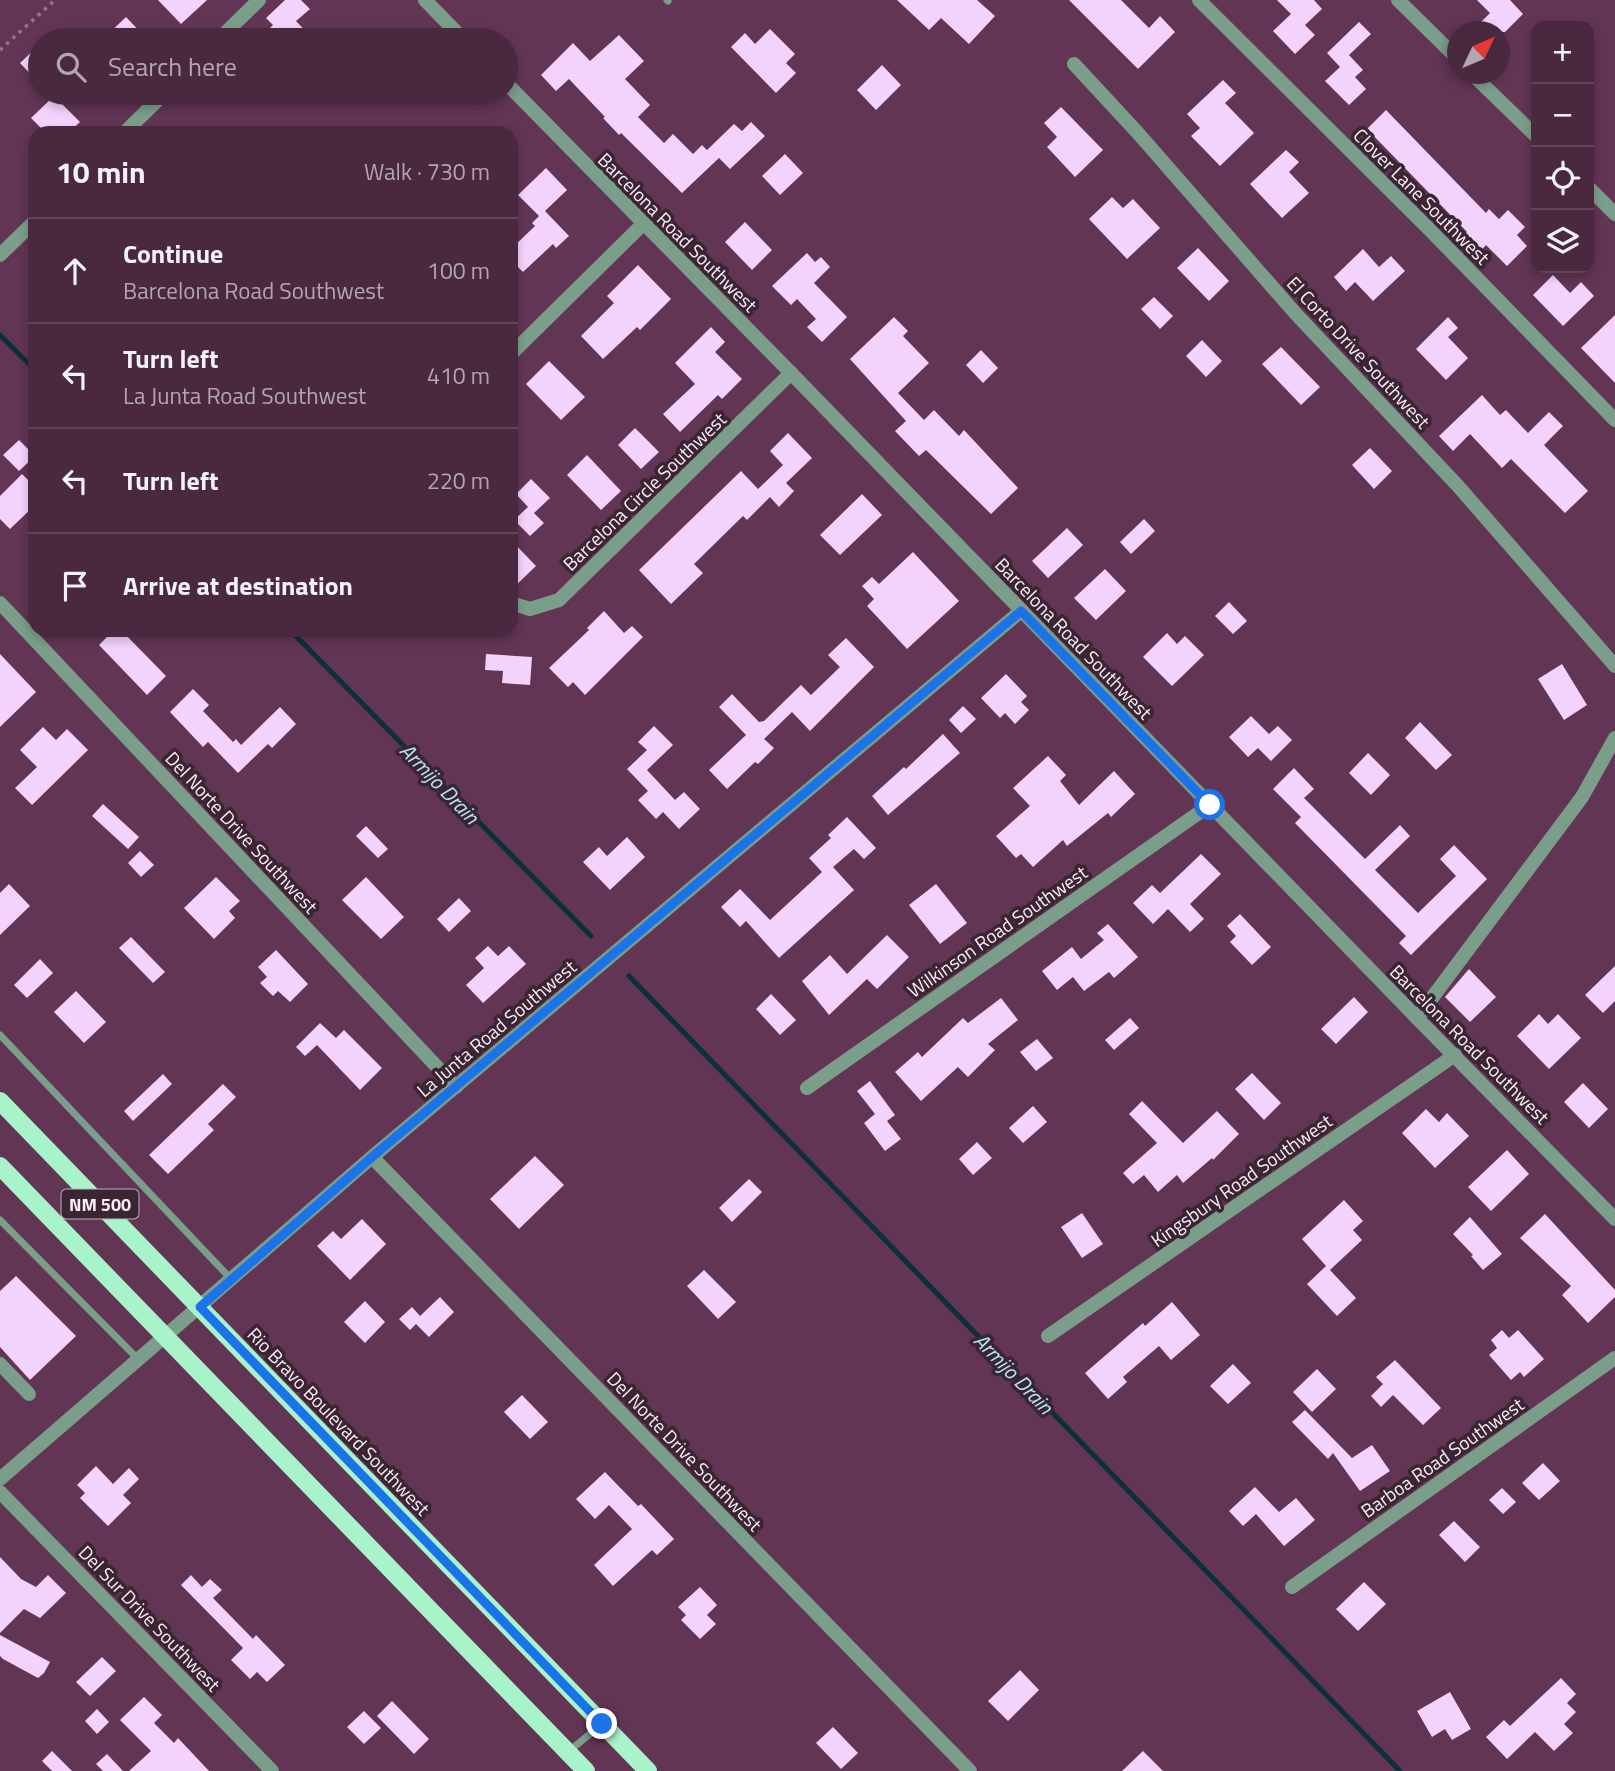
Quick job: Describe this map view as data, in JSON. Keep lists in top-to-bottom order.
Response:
{
  "streets": {
    "main road": ["NM 500", "Rio Bravo Boulevard Southwest"],
    "street": [
      "Clover Lane Southwest",
      "Barcelona Road Southwest",
      "El Corto Drive Southwest",
      "Barcelona Circle Southwest",
      "Del Norte Drive Southwest",
      "Wilkinson Road Southwest",
      "La Junta Road Southwest",
      "Kingsbury Road Southwest",
      "Barboa Road Southwest",
      "Del Sur Drive Southwest"
    ]
  },
  "crossings": [
    ["Barcelona Road Southwest", "Barcelona Circle Southwest"],
    ["Barcelona Road Southwest", "Wilkinson Road Southwest"],
    ["Barcelona Road Southwest", "La Junta Road Southwest"],
    ["Barcelona Road Southwest", "Kingsbury Road Southwest"],
    ["Del Norte Drive Southwest", "La Junta Road Southwest"],
    ["La Junta Road Southwest", "NM 500"],
    ["La Junta Road Southwest", "Rio Bravo Boulevard Southwest"]
  ],
  "water": ["Armijo Drain"],
  "north": "top right",
  "page": {
    "map_buttons": ["+", "−"],
    "search": "Search here",
    "heading": ["10 min", "Walk · 730 m"],
    "list": [
      ["Continue", "Barcelona Road Southwest", "100 m"],
      ["Turn left", "La Junta Road Southwest", "410 m"],
      ["Turn left", "220 m"],
      "Arrive at destination"
    ]
  }
}
